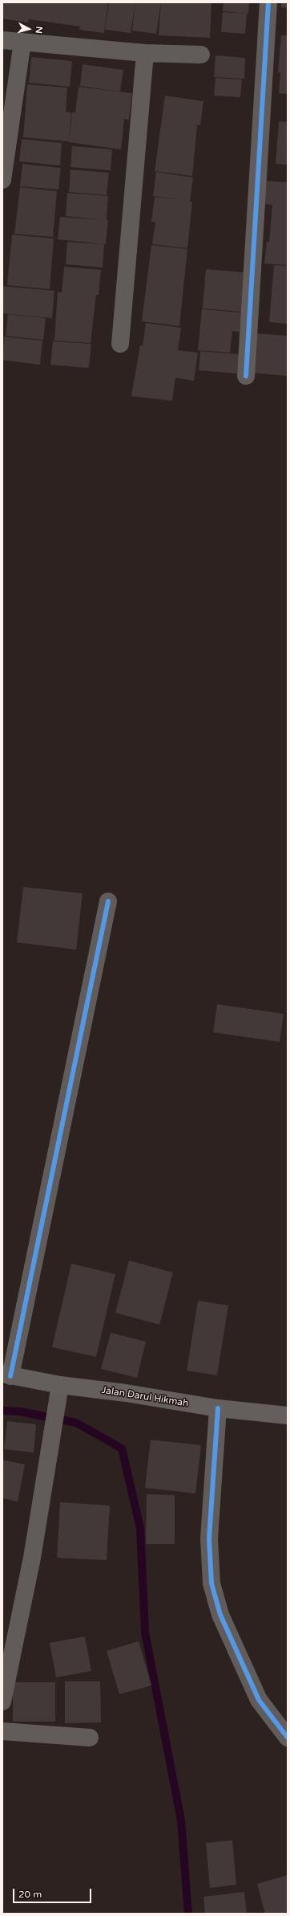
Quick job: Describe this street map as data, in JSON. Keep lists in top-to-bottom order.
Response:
{
  "streets": {
    "street": ["Jalan Darul Hikmah"]
  },
  "scale_bar": "20 m",
  "north": "right"
}
